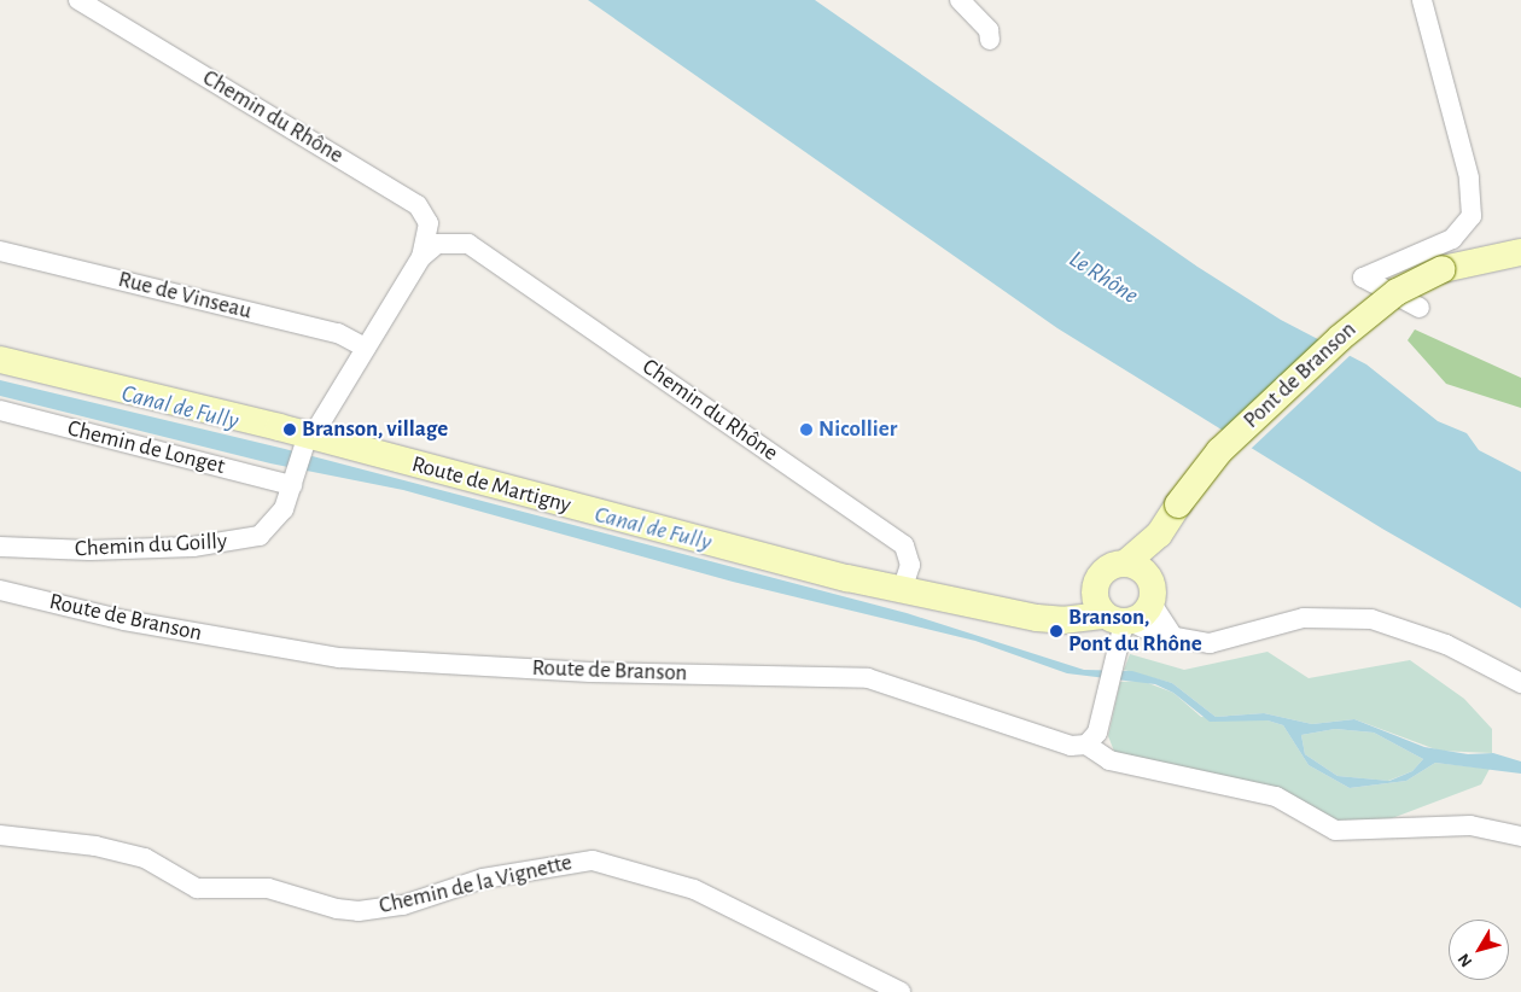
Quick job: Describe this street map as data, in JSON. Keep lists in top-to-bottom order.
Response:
{
  "streets": {
    "main road": ["Pont de Branson", "Route de Martigny"],
    "street": [
      "Chemin du Rhône",
      "Rue de Vinseau",
      "Chemin de Longet",
      "Chemin du Goilly",
      "Route de Branson",
      "Chemin de la Vignette"
    ]
  },
  "crossings": [
    ["Chemin du Rhône", "Route de Martigny"],
    ["Chemin du Rhône", "Chemin du Goilly"],
    ["Rue de Vinseau", "Chemin du Goilly"],
    ["Chemin de Longet", "Chemin du Goilly"],
    ["Route de Martigny", "Chemin du Goilly"]
  ],
  "water": ["Le Rhône", "Canal de Fully"],
  "places": ["Branson, village", "Nicollier", "Branson, Pont du Rhône"],
  "north": "bottom left"
}
